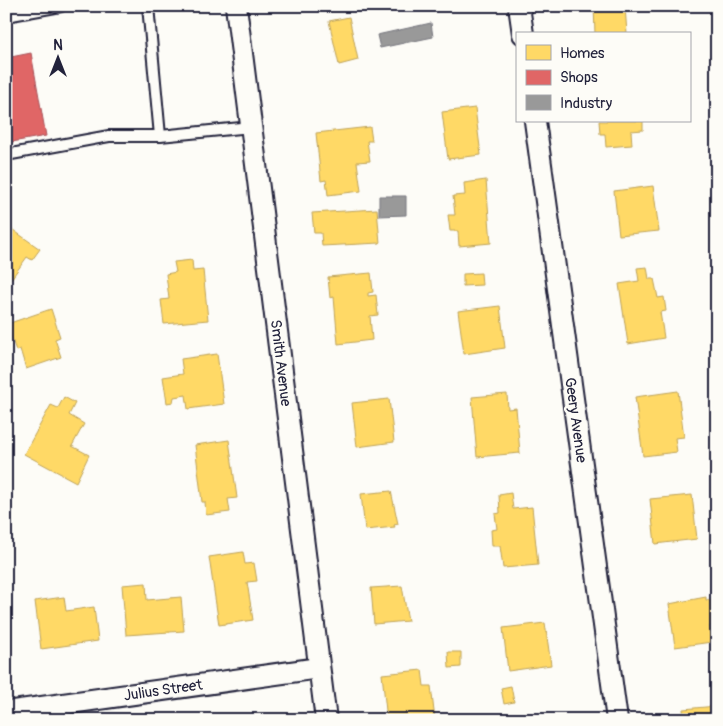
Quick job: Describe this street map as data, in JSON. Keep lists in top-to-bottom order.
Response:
{
  "streets": {
    "street": ["Smith Avenue", "Geery Avenue", "Julius Street"]
  },
  "crossings": [
    ["Smith Avenue", "Julius Street"]
  ],
  "legend": ["Homes", "Shops", "Industry"],
  "north": "top"
}
